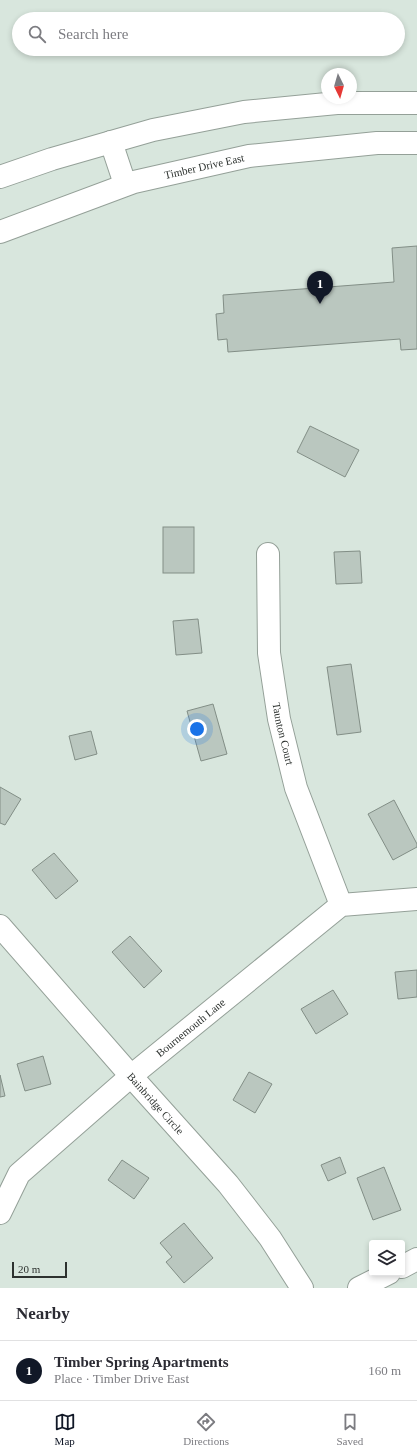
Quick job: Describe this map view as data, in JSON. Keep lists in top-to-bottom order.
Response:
{
  "streets": {
    "street": [
      "Timber Drive East",
      "Taunton Court",
      "Bournemouth Lane",
      "Bainbridge Circle"
    ]
  },
  "crossings": [
    ["Taunton Court", "Bournemouth Lane"],
    ["Bournemouth Lane", "Bainbridge Circle"]
  ],
  "scale_bar": "20 m",
  "north": "bottom",
  "page": {
    "search": "Search here",
    "pins": "1",
    "scale": "20 m",
    "heading": "Nearby",
    "list": [
      {
        "mark": "1",
        "name": "Timber Spring Apartments",
        "note": "Place · Timber Drive East",
        "value": "160 m"
      }
    ],
    "nav": ["Map", "Directions", "Saved"]
  }
}
